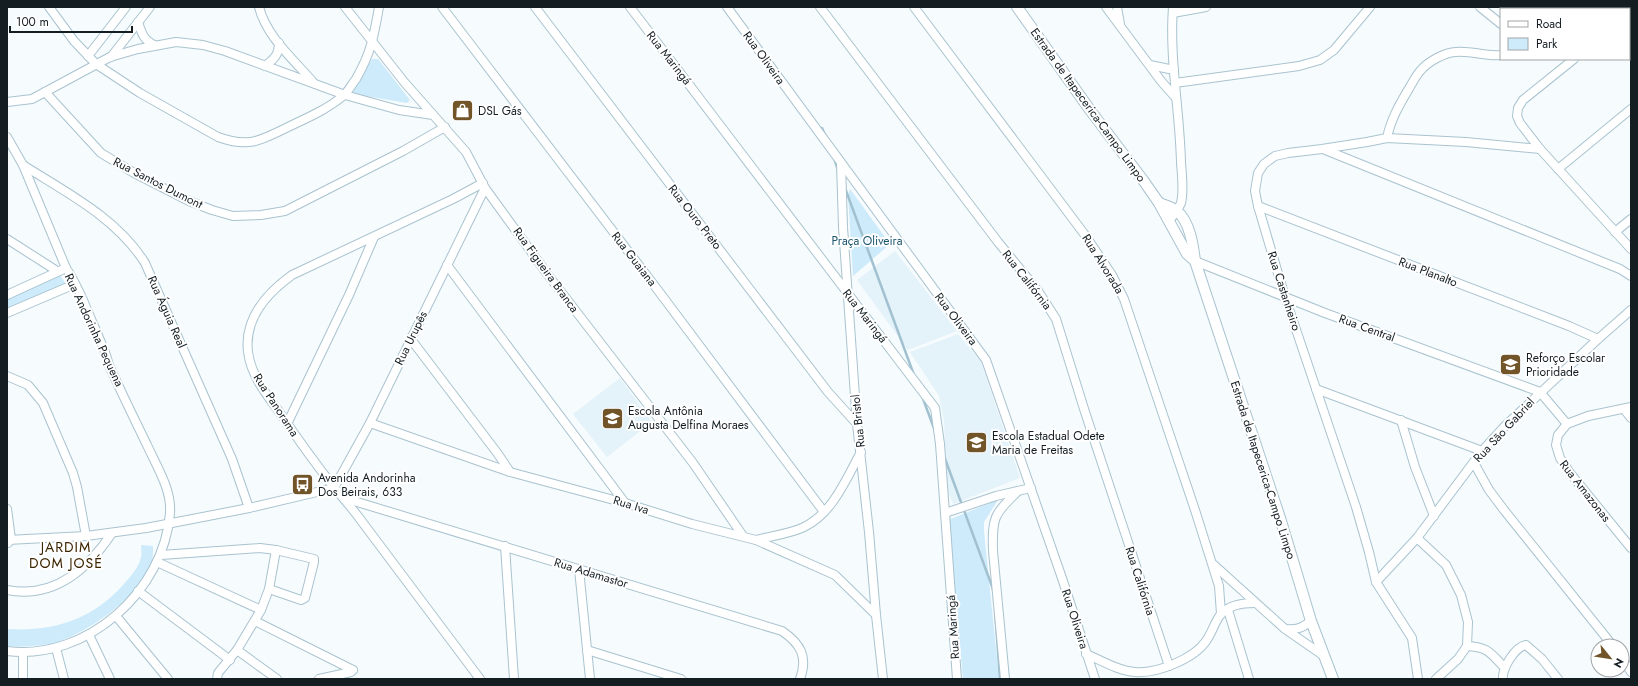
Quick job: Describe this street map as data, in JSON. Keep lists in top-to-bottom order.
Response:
{
  "streets": {
    "main road": ["Estrada de Itapecerica-Campo Limpo"],
    "street": [
      "Rua Maringá",
      "Rua Oliveira",
      "Rua Santos Dumont",
      "Rua Ouro Preto",
      "Rua Guaiana",
      "Rua Alvorada",
      "Rua Figueira Branca",
      "Rua Planalto",
      "Rua Califórnia",
      "Rua Castanheiro",
      "Rua Águia Real",
      "Rua Central",
      "Rua Andorinha Pequena",
      "Rua Urupês",
      "Rua Panorama",
      "Rua Bristol",
      "Rua São Gabriel",
      "Rua Amazonas",
      "Rua Iva",
      "Rua Adamastor"
    ]
  },
  "crossings": [
    ["Rua Maringá", "Rua Bristol"],
    ["Rua Oliveira", "Rua Bristol"],
    ["Estrada de Itapecerica-Campo Limpo", "Rua Alvorada"],
    ["Estrada de Itapecerica-Campo Limpo", "Rua Central"],
    ["Rua Santos Dumont", "Rua Figueira Branca"],
    ["Rua Ouro Preto", "Rua Bristol"],
    ["Rua Figueira Branca", "Rua Urupês"],
    ["Rua Figueira Branca", "Rua Panorama"],
    ["Rua Figueira Branca", "Rua Iva"],
    ["Rua Planalto", "Rua Castanheiro"],
    ["Rua Planalto", "Rua São Gabriel"],
    ["Rua Castanheiro", "Rua Central"],
    ["Rua Castanheiro", "Rua São Gabriel"],
    ["Rua Águia Real", "Rua Andorinha Pequena"],
    ["Rua Central", "Rua São Gabriel"],
    ["Rua Urupês", "Rua Panorama"],
    ["Rua Urupês", "Rua Iva"],
    ["Rua Panorama", "Rua Adamastor"],
    ["Rua Bristol", "Rua Iva"]
  ],
  "districts": ["JARDIM DOM JOSÉ"],
  "parks": ["Praça Oliveira"],
  "places": {
    "shop": ["DSL Gás"],
    "school or university": ["Reforço Escolar Prioridade", "Escola Antônia Augusta Delfina Moraes", "Escola Estadual Odete Maria de Freitas"],
    "bus stop": ["Avenida Andorinha Dos Beirais, 633"]
  },
  "legend": ["Road", "Park"],
  "scale_bar": "100 m",
  "north": "bottom right"
}
